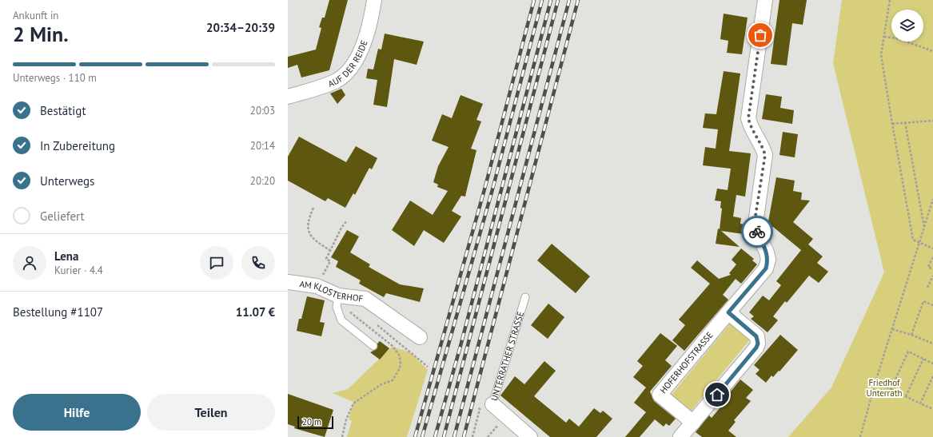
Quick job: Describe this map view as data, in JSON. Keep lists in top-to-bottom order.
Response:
{
  "streets": {
    "street": [
      "AUF DER REIDE",
      "AM KLOSTERHOF",
      "UNTERRATHER STRASSE",
      "HOFERHOFSTRASSE"
    ]
  },
  "parks": ["Friedhof Unterrath"],
  "scale_bar": "20 m",
  "page": {
    "heading": ["2 Min.", "Ankunft in", "20:34–20:39"],
    "panel": [
      "Lena",
      "Kurier · 4.4",
      "Bestellung #1107",
      "11.07 €"
    ],
    "bar": "Unterwegs · 110 m",
    "list": [
      ["Bestätigt", "20:03"],
      ["In Zubereitung", "20:14"],
      ["Unterwegs", "20:20"],
      "Geliefert"
    ],
    "buttons": ["Hilfe", "Teilen"],
    "scale": "20 m"
  }
}
